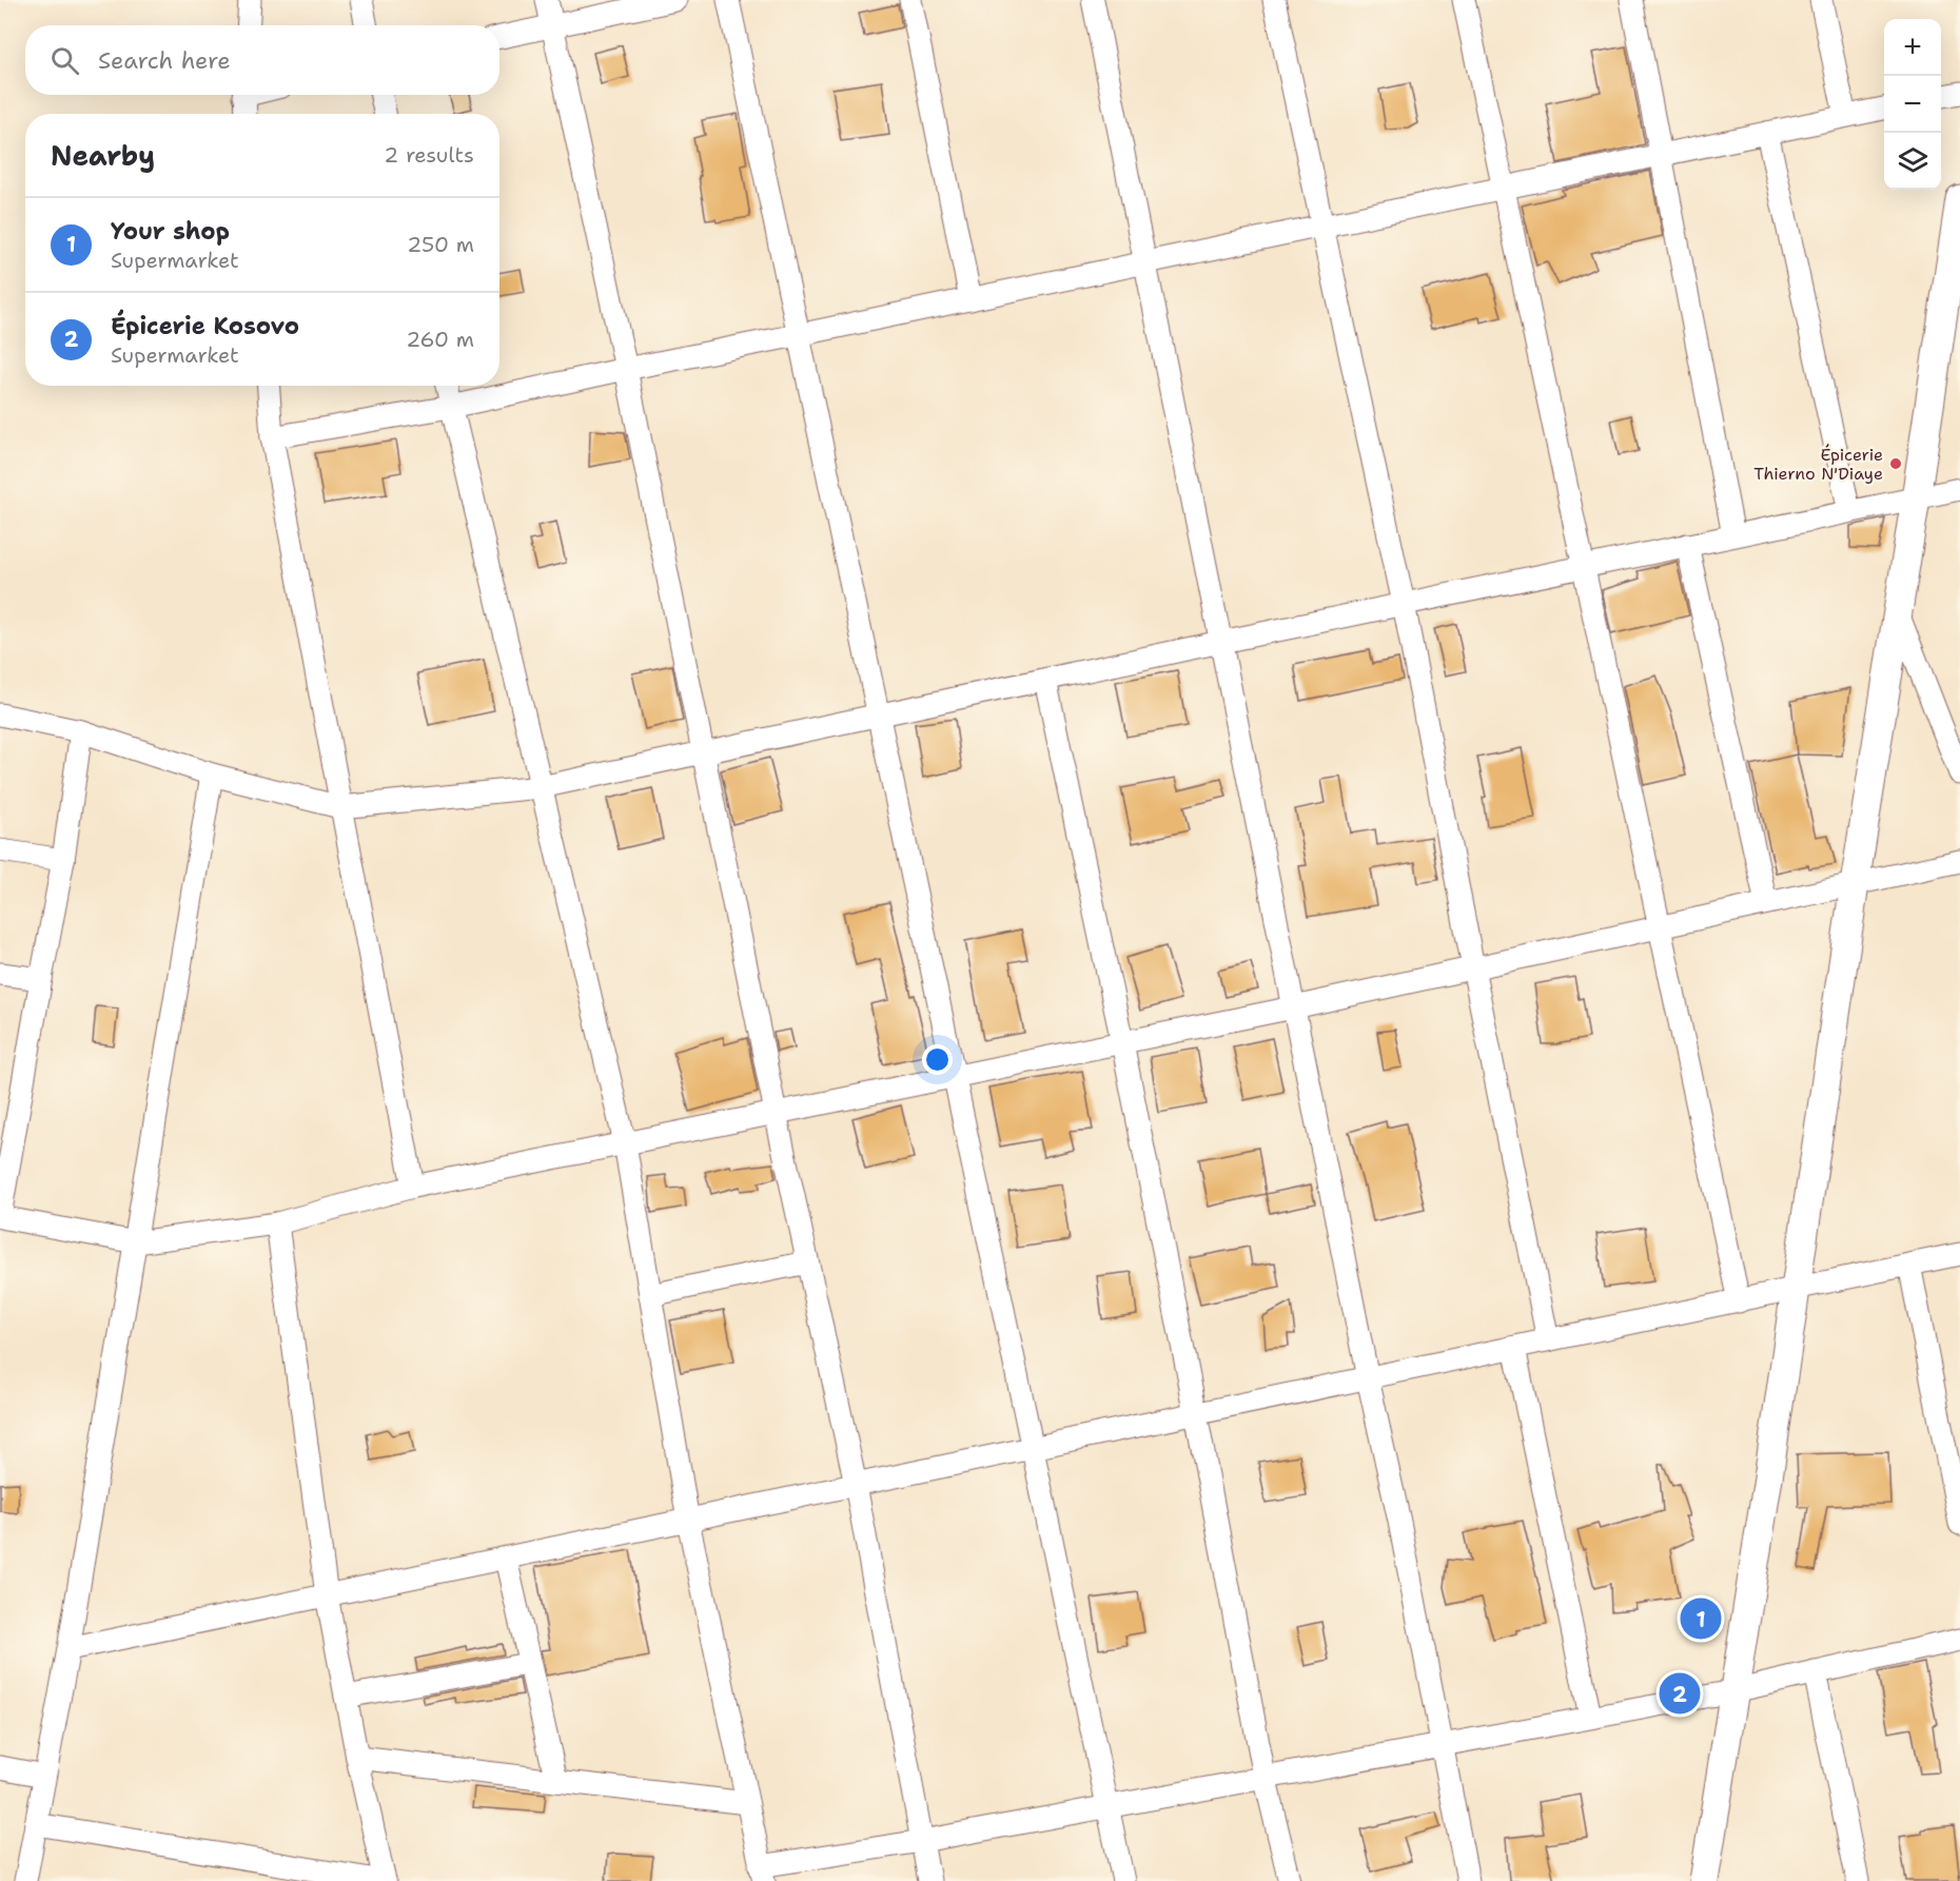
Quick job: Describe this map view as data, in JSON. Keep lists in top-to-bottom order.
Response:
{
  "places": ["Épicerie Thierno N'Diaye"],
  "page": {
    "map_buttons": ["+", "−"],
    "search": "Search here",
    "heading": ["Nearby", "2 results"],
    "list": [
      {
        "mark": "1",
        "name": "Your shop",
        "note": "Supermarket",
        "value": "250 m"
      },
      {
        "mark": "2",
        "name": "Épicerie Kosovo",
        "note": "Supermarket",
        "value": "260 m"
      }
    ],
    "pins": ["1", "2"]
  }
}
